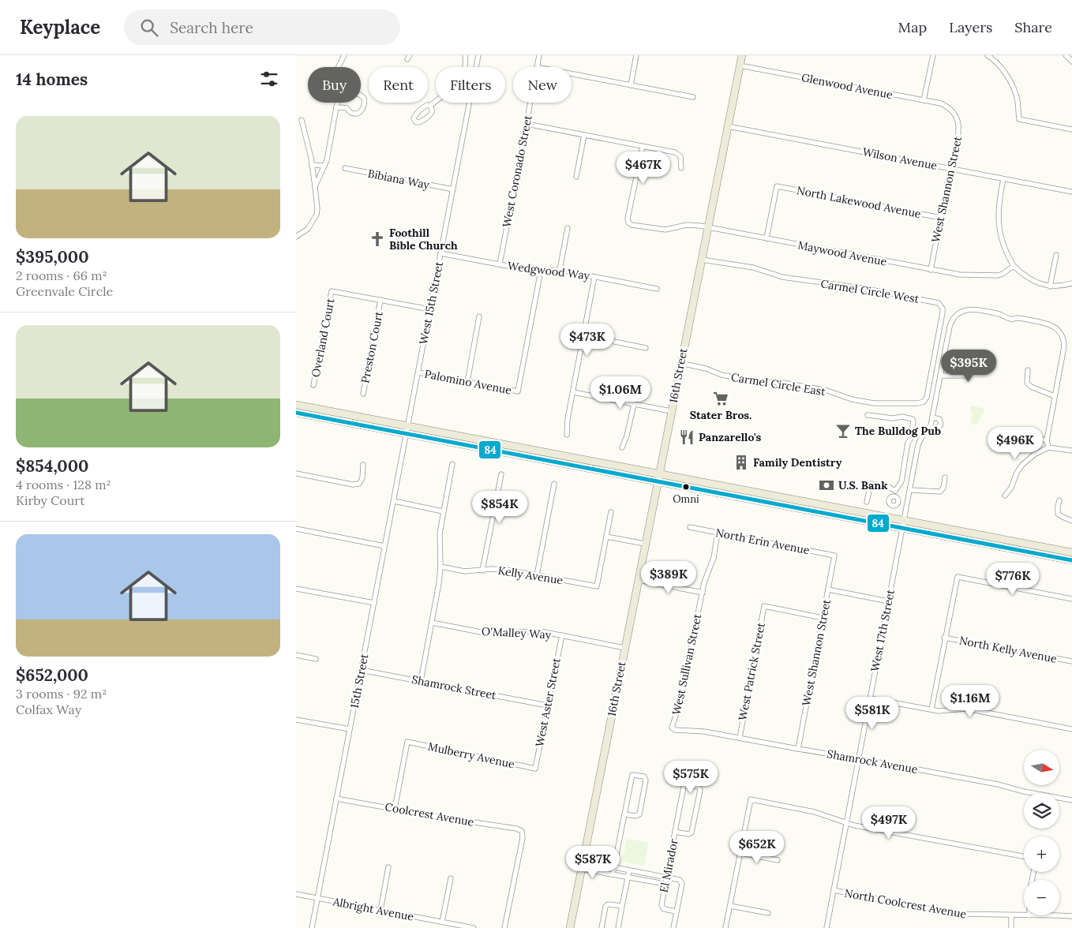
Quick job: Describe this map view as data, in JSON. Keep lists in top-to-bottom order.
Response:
{
  "streets": {
    "main road": ["16th Street"],
    "street": [
      "Glenwood Avenue",
      "Wilson Avenue",
      "West Coronado Street",
      "Bibiana Way",
      "West Shannon Street",
      "North Lakewood Avenue",
      "Maywood Avenue",
      "Wedgwood Way",
      "Carmel Circle West",
      "West 15th Street",
      "Overland Court",
      "Preston Court",
      "Palomino Avenue",
      "Carmel Circle East",
      "North Erin Avenue",
      "Kelly Avenue",
      "West 17th Street",
      "O'Malley Way",
      "North Kelly Avenue",
      "West Sullivan Street",
      "West Patrick Street",
      "15th Street",
      "Shamrock Street",
      "West Aster Street",
      "Mulberry Avenue",
      "Shamrock Avenue",
      "Coolcrest Avenue",
      "El Mirador",
      "North Coolcrest Avenue",
      "Albright Avenue"
    ]
  },
  "crossings": [
    ["Glenwood Avenue", "West Shannon Street"],
    ["Glenwood Avenue", "16th Street"],
    ["Wilson Avenue", "West Shannon Street"],
    ["Wilson Avenue", "16th Street"],
    ["West Coronado Street", "Wedgwood Way"],
    ["Bibiana Way", "West 15th Street"],
    ["West Shannon Street", "North Lakewood Avenue"],
    ["West Shannon Street", "Maywood Avenue"],
    ["West Shannon Street", "North Erin Avenue"],
    ["West Shannon Street", "West Patrick Street"],
    ["West Shannon Street", "Shamrock Avenue"],
    ["North Lakewood Avenue", "Maywood Avenue"],
    ["Maywood Avenue", "16th Street"],
    ["Wedgwood Way", "West 15th Street"],
    ["Wedgwood Way", "Palomino Avenue"],
    ["Carmel Circle West", "16th Street"],
    ["Carmel Circle West", "Carmel Circle East"],
    ["West 15th Street", "Palomino Avenue"],
    ["West 15th Street", "15th Street"],
    ["Overland Court", "Preston Court"],
    ["16th Street", "Carmel Circle East"],
    ["16th Street", "O'Malley Way"],
    ["North Erin Avenue", "West Sullivan Street"],
    ["West 17th Street", "Shamrock Avenue"],
    ["West 17th Street", "North Coolcrest Avenue"],
    ["O'Malley Way", "West Aster Street"],
    ["West Sullivan Street", "Shamrock Avenue"],
    ["West Patrick Street", "Shamrock Avenue"],
    ["15th Street", "Shamrock Street"],
    ["15th Street", "Coolcrest Avenue"],
    ["15th Street", "Albright Avenue"],
    ["Shamrock Street", "West Aster Street"],
    ["West Aster Street", "Mulberry Avenue"],
    ["Mulberry Avenue", "Coolcrest Avenue"]
  ],
  "places": {
    "church": ["Foothill Bible Church"],
    "supermarket": ["Stater Bros."],
    "bar": ["The Bulldog Pub"],
    "restaurant": ["Panzarello's"],
    "building": ["Family Dentistry"],
    "bank": ["U.S. Bank"],
    "other": ["Omni"]
  },
  "lines": ["transit line 84"],
  "north": "right",
  "page": {
    "header": "Keyplace",
    "search": "Search here",
    "nav": ["Map", "Layers", "Share"],
    "heading": "14 homes",
    "chip": [
      "Buy",
      "Rent",
      "Filters",
      "New"
    ],
    "list": [
      {
        "name": "$395,000",
        "note": "2 rooms · 66 m² · Greenvale Circle"
      },
      {
        "name": "$854,000",
        "note": "4 rooms · 128 m² · Kirby Court"
      },
      {
        "name": "$652,000",
        "note": "3 rooms · 92 m² · Colfax Way"
      }
    ],
    "price": [
      "$467K",
      "$473K",
      "$395K",
      "$1.06M",
      "$496K",
      "$854K",
      "$389K",
      "$776K",
      "$1.16M",
      "$581K",
      "$575K",
      "$497K",
      "$652K",
      "$587K"
    ],
    "map_buttons": ["+", "−"]
  }
}
